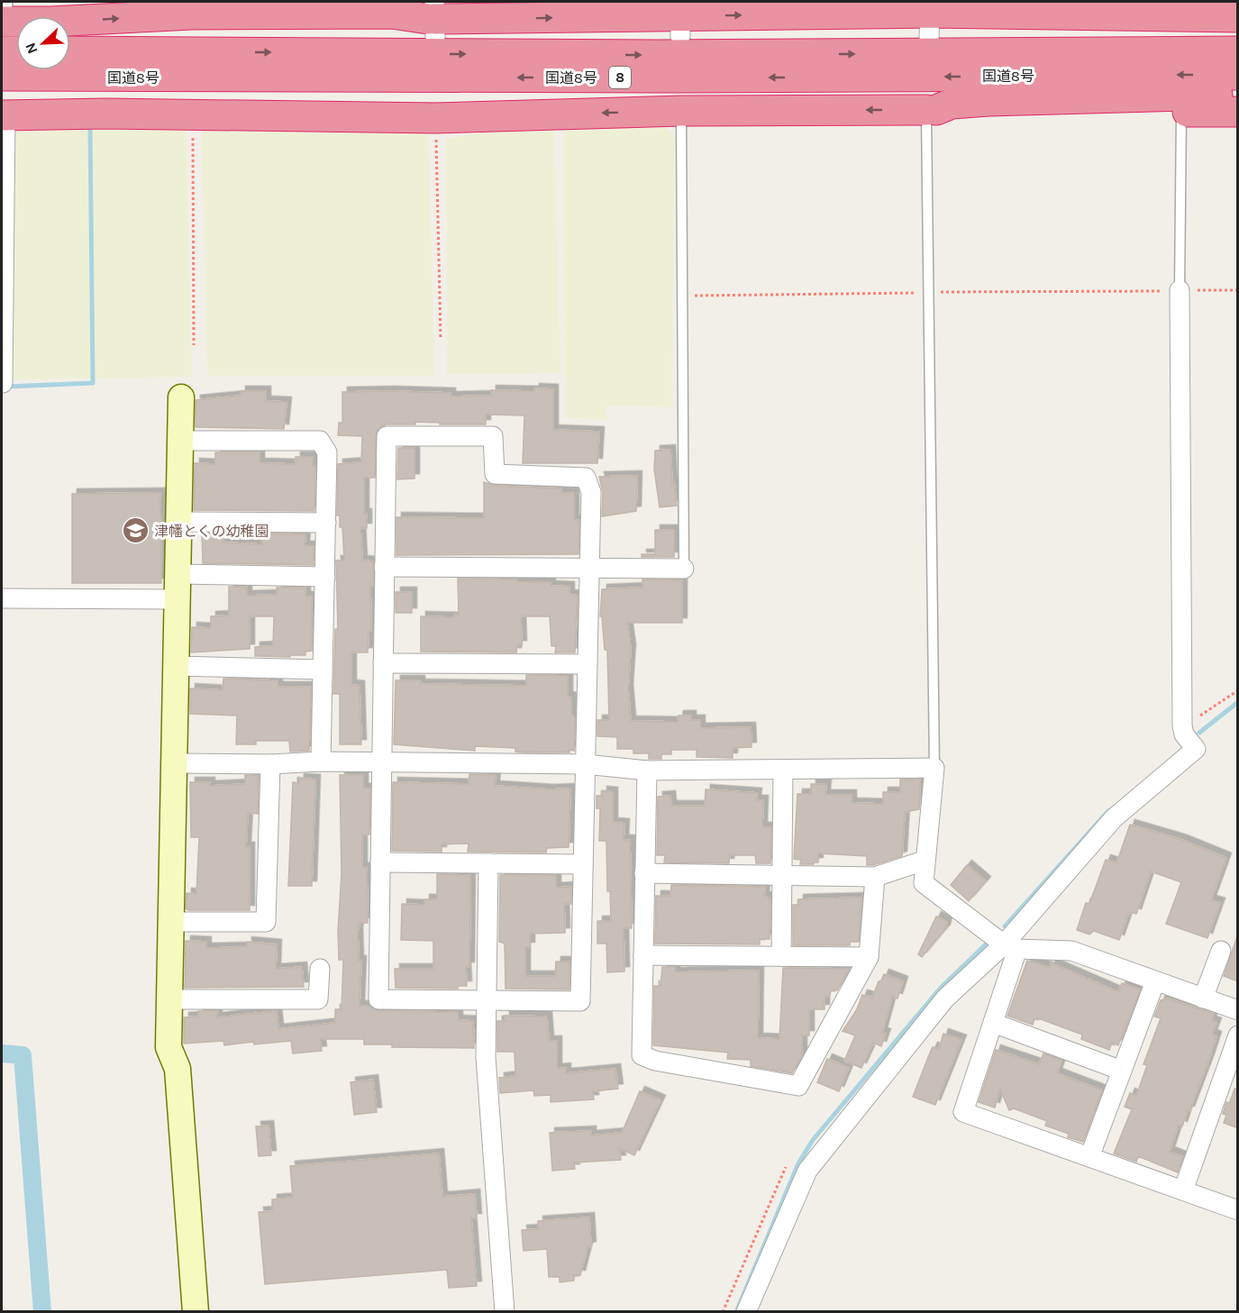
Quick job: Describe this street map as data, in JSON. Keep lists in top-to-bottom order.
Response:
{
  "streets": {
    "highway": ["国道8号", "8"]
  },
  "places": {
    "school or university": ["津幡とくの幼稚園"]
  },
  "north": "bottom left"
}
